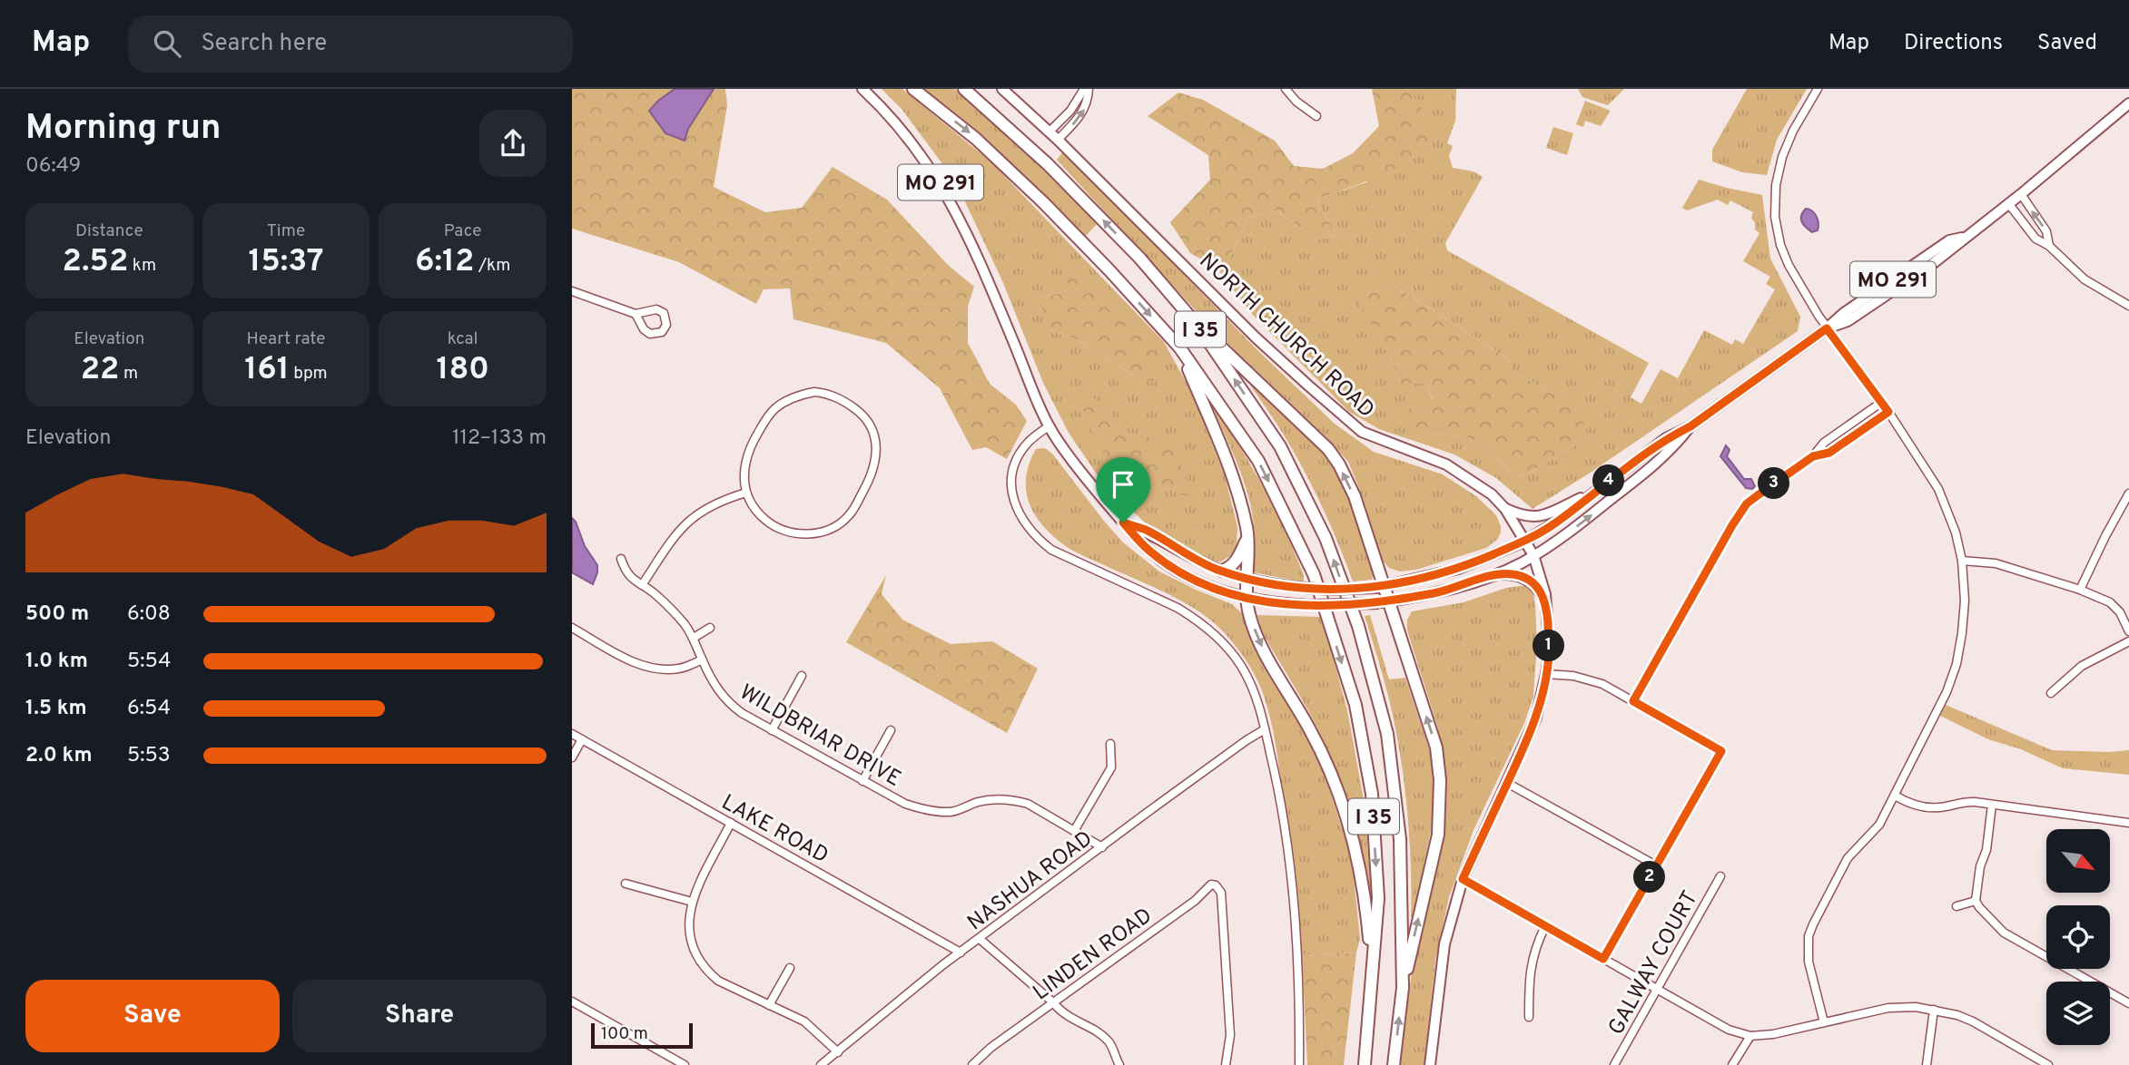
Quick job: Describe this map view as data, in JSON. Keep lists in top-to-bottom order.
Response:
{
  "streets": {
    "highway": ["I 35"],
    "main road": ["MO 291", "NORTH CHURCH ROAD"],
    "street": [
      "WILDBRIAR DRIVE",
      "LAKE ROAD",
      "NASHUA ROAD",
      "LINDEN ROAD",
      "GALWAY COURT"
    ]
  },
  "crossings": [
    ["MO 291", "NORTH CHURCH ROAD"],
    ["WILDBRIAR DRIVE", "NASHUA ROAD"],
    ["LAKE ROAD", "NASHUA ROAD"]
  ],
  "scale_bar": "100 m",
  "north": "bottom right",
  "page": {
    "header": "Map",
    "search": "Search here",
    "nav": ["Map", "Directions", "Saved"],
    "heading": ["Morning run", "06:49"],
    "stats": [
      ["Distance", "2.52 km"],
      ["Time", "15:37"],
      ["Pace", "6:12 /km"],
      ["Elevation", "22 m"],
      ["Heart rate", "161 bpm"],
      ["kcal", "180"]
    ],
    "chart": ["Elevation", "112–133 m"],
    "pins": [
      "4",
      "3",
      "1",
      "2"
    ],
    "list": [
      {
        "name": "500 m",
        "note": "6:08"
      },
      {
        "name": "1.0 km",
        "note": "5:54"
      },
      {
        "name": "1.5 km",
        "note": "6:54"
      },
      {
        "name": "2.0 km",
        "note": "5:53"
      }
    ],
    "buttons": ["Save", "Share"],
    "scale": "100 m"
  }
}
